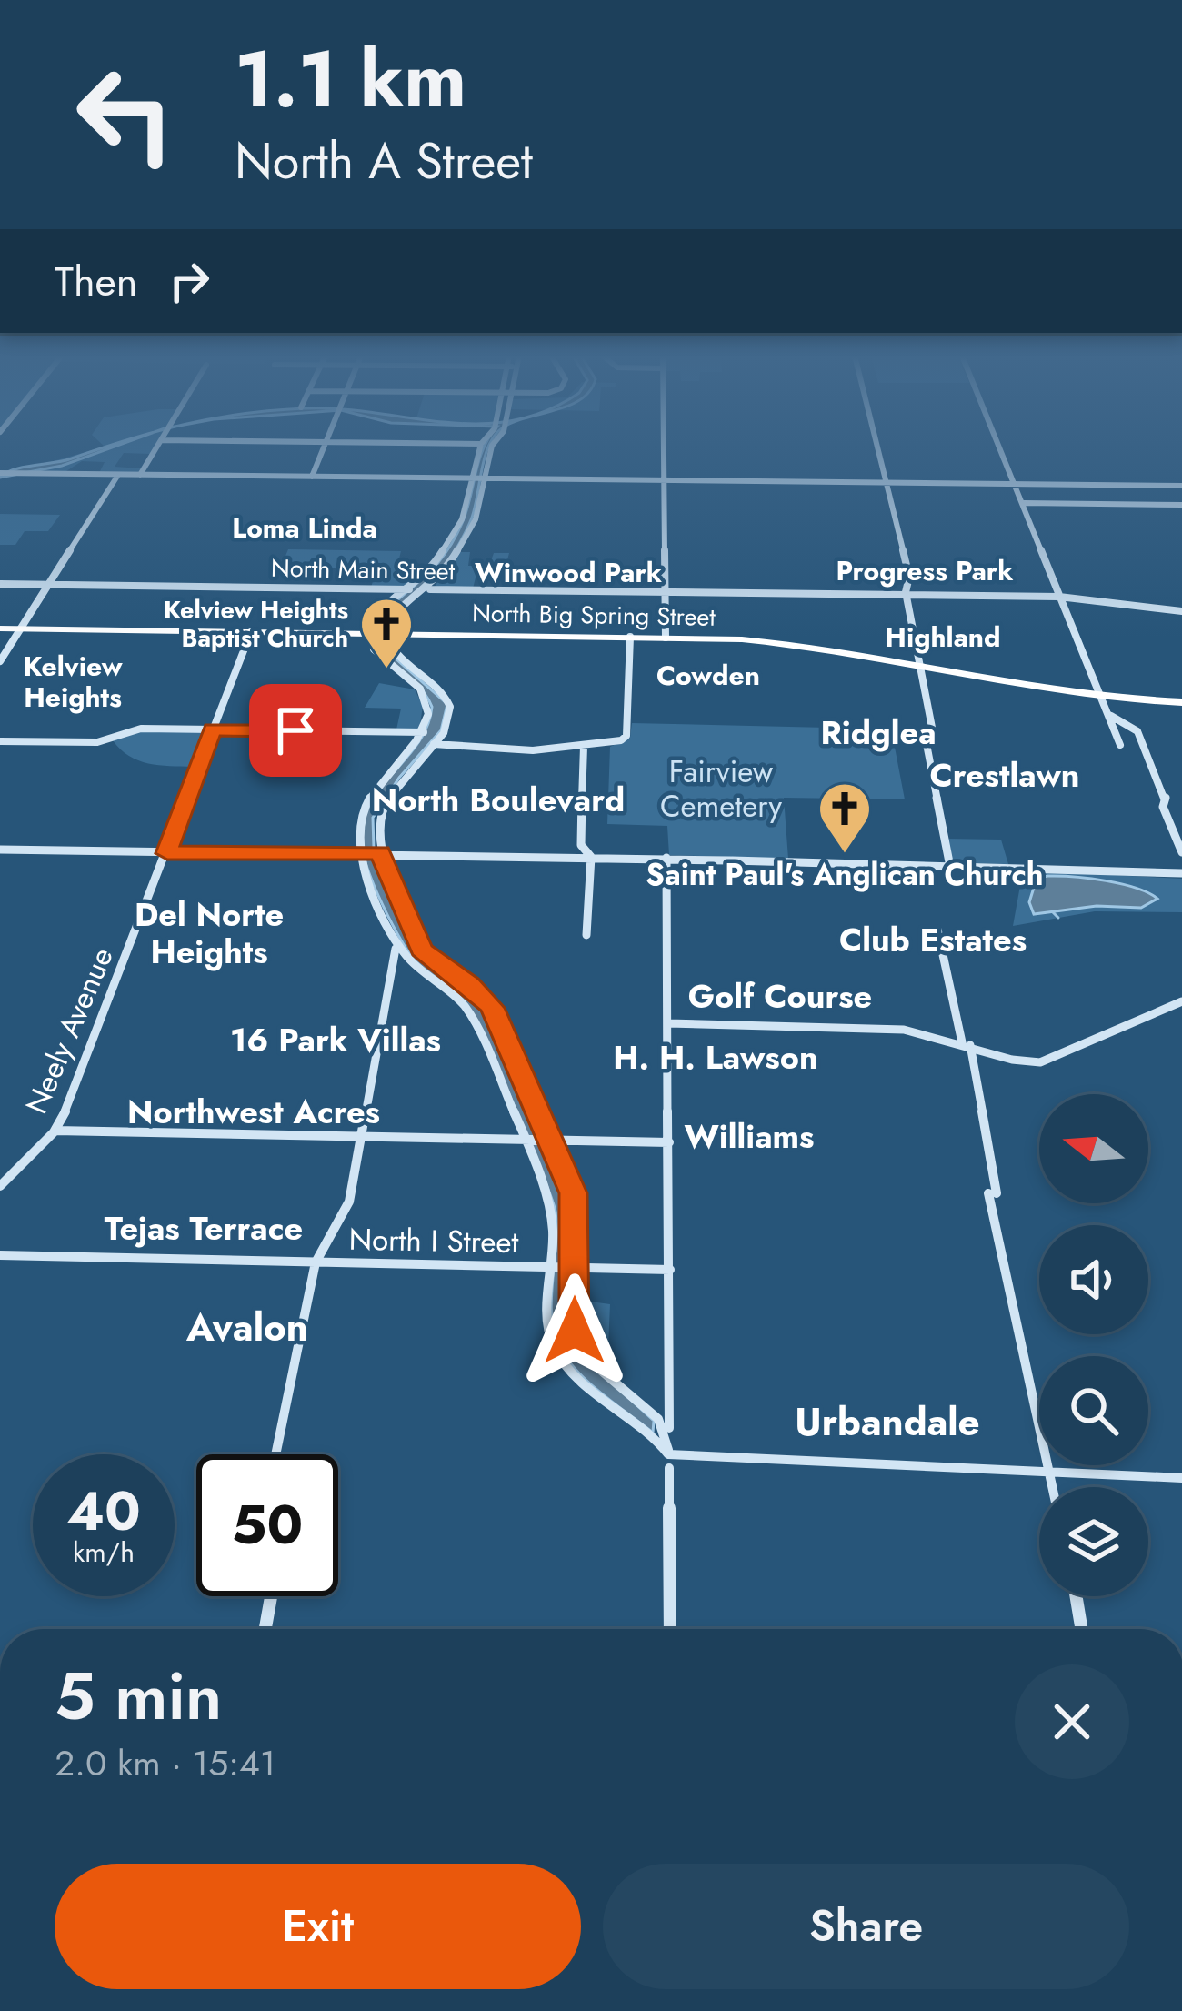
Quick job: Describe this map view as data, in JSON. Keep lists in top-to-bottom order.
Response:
{
  "streets": {
    "highway": ["North Big Spring Street"],
    "street": ["North Main Street", "Neely Avenue", "North I Street"]
  },
  "crossings": [
    ["North Big Spring Street", "Neely Avenue"]
  ],
  "districts": [
    "Loma Linda",
    "Progress Park",
    "Winwood Park",
    "Highland",
    "Kelview Heights",
    "Cowden",
    "Ridglea",
    "Crestlawn",
    "North Boulevard",
    "Del Norte Heights",
    "Club Estates",
    "Golf Course",
    "16 Park Villas",
    "H. H. Lawson",
    "Northwest Acres",
    "Williams",
    "Tejas Terrace",
    "Avalon",
    "Urbandale"
  ],
  "parks": ["Fairview Cemetery"],
  "places": {
    "church": ["Kelview Heights Baptist Church", "Saint Paul's Anglican Church"]
  },
  "north": "left",
  "page": {
    "turn": ["1.1 km", "North A Street"],
    "then": "Then",
    "speed": "40 km/h",
    "limit": "50",
    "heading": ["5 min", "2.0 km · 15:41"],
    "buttons": ["Exit", "Share"]
  }
}
